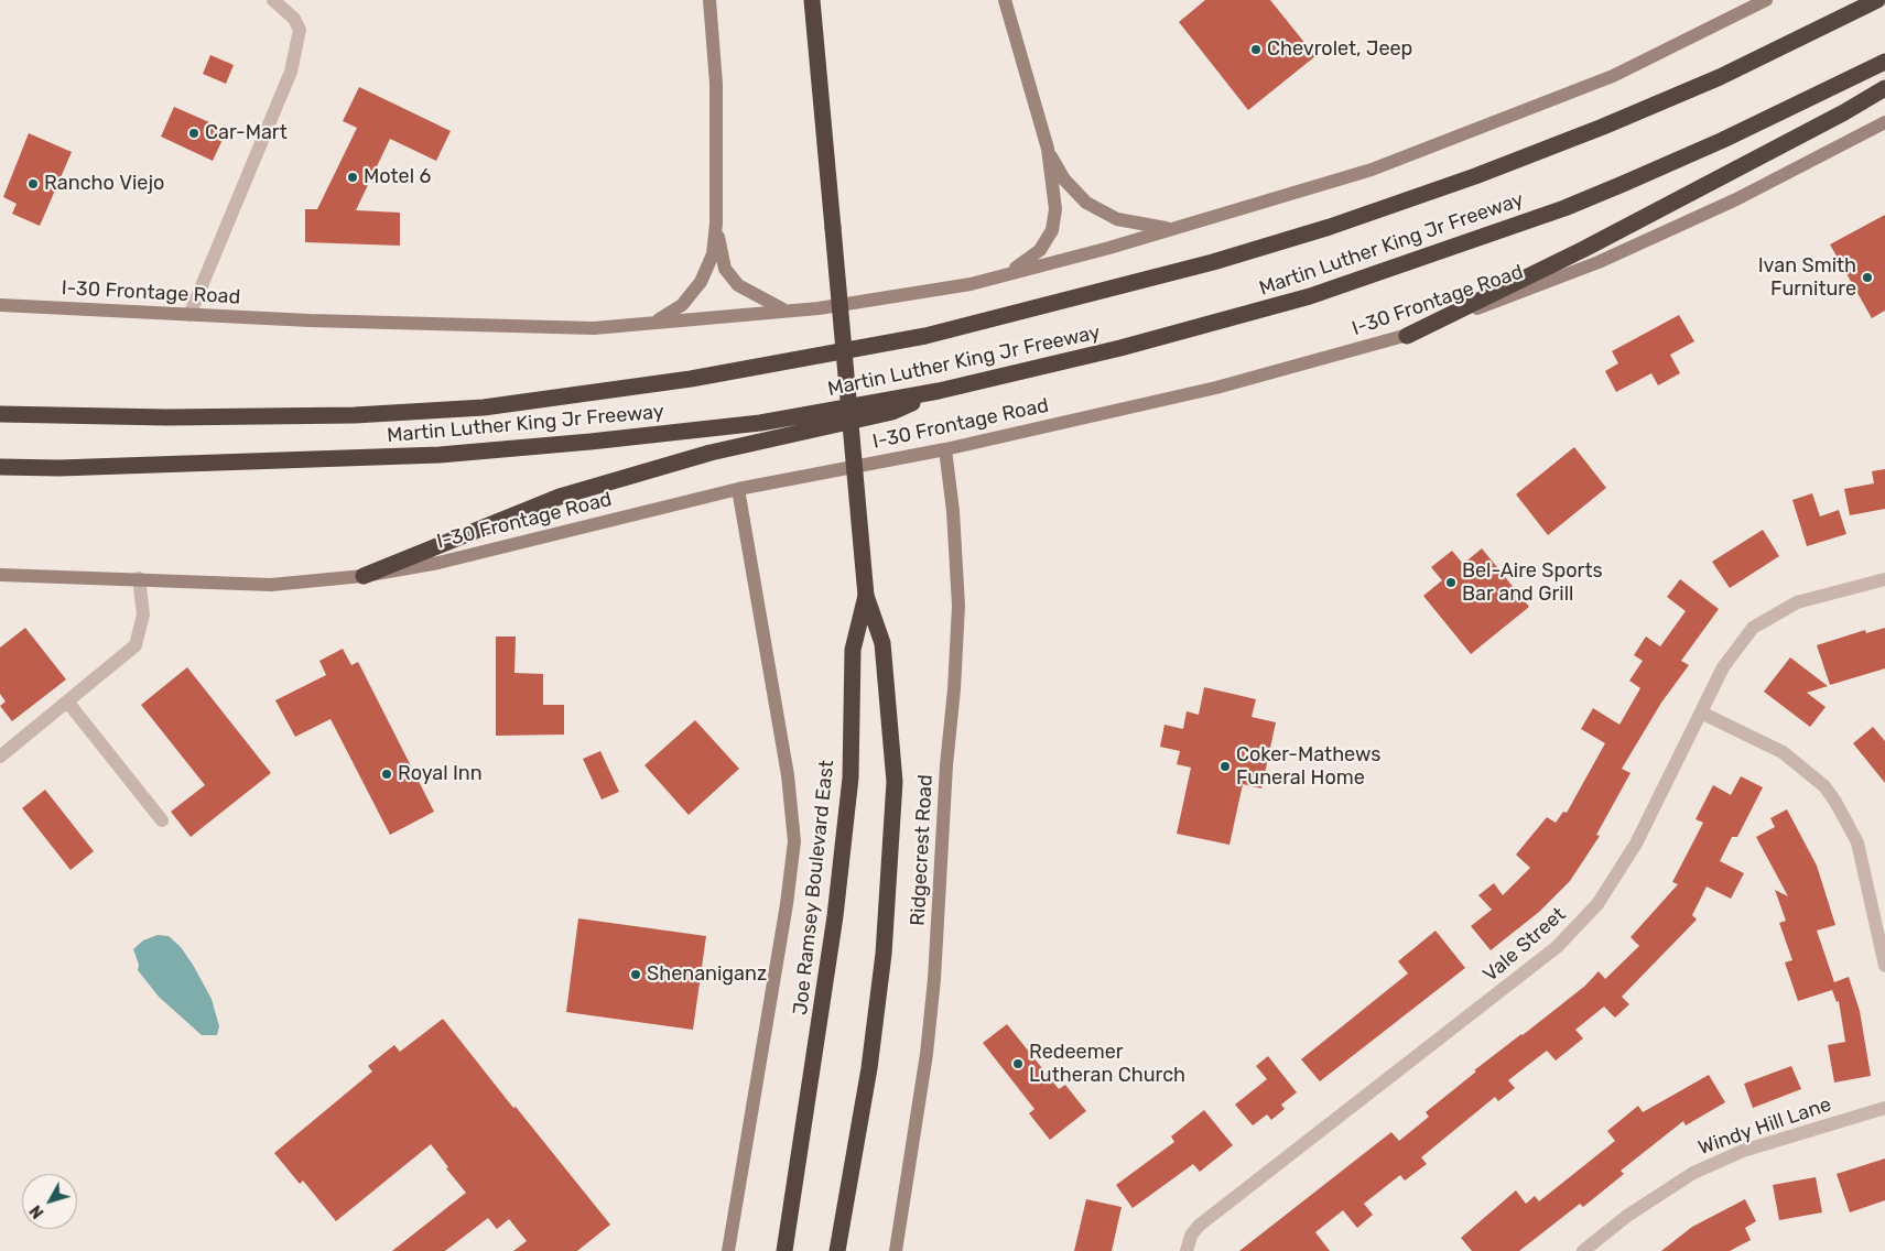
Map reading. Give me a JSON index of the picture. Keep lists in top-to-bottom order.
{
  "streets": {
    "highway": ["Martin Luther King Jr Freeway", "Joe Ramsey Boulevard East"],
    "main road": ["I-30 Frontage Road", "Ridgecrest Road"],
    "street": ["Vale Street", "Windy Hill Lane"]
  },
  "crossings": [
    ["I-30 Frontage Road", "Ridgecrest Road"]
  ],
  "places": [
    "Chevrolet, Jeep",
    "Car-Mart",
    "Motel 6",
    "Rancho Viejo",
    "Ivan Smith Furniture",
    "Bel-Aire Sports Bar and Grill",
    "Coker-Mathews Funeral Home",
    "Royal Inn",
    "Shenaniganz",
    "Redeemer Lutheran Church"
  ],
  "north": "bottom left"
}
